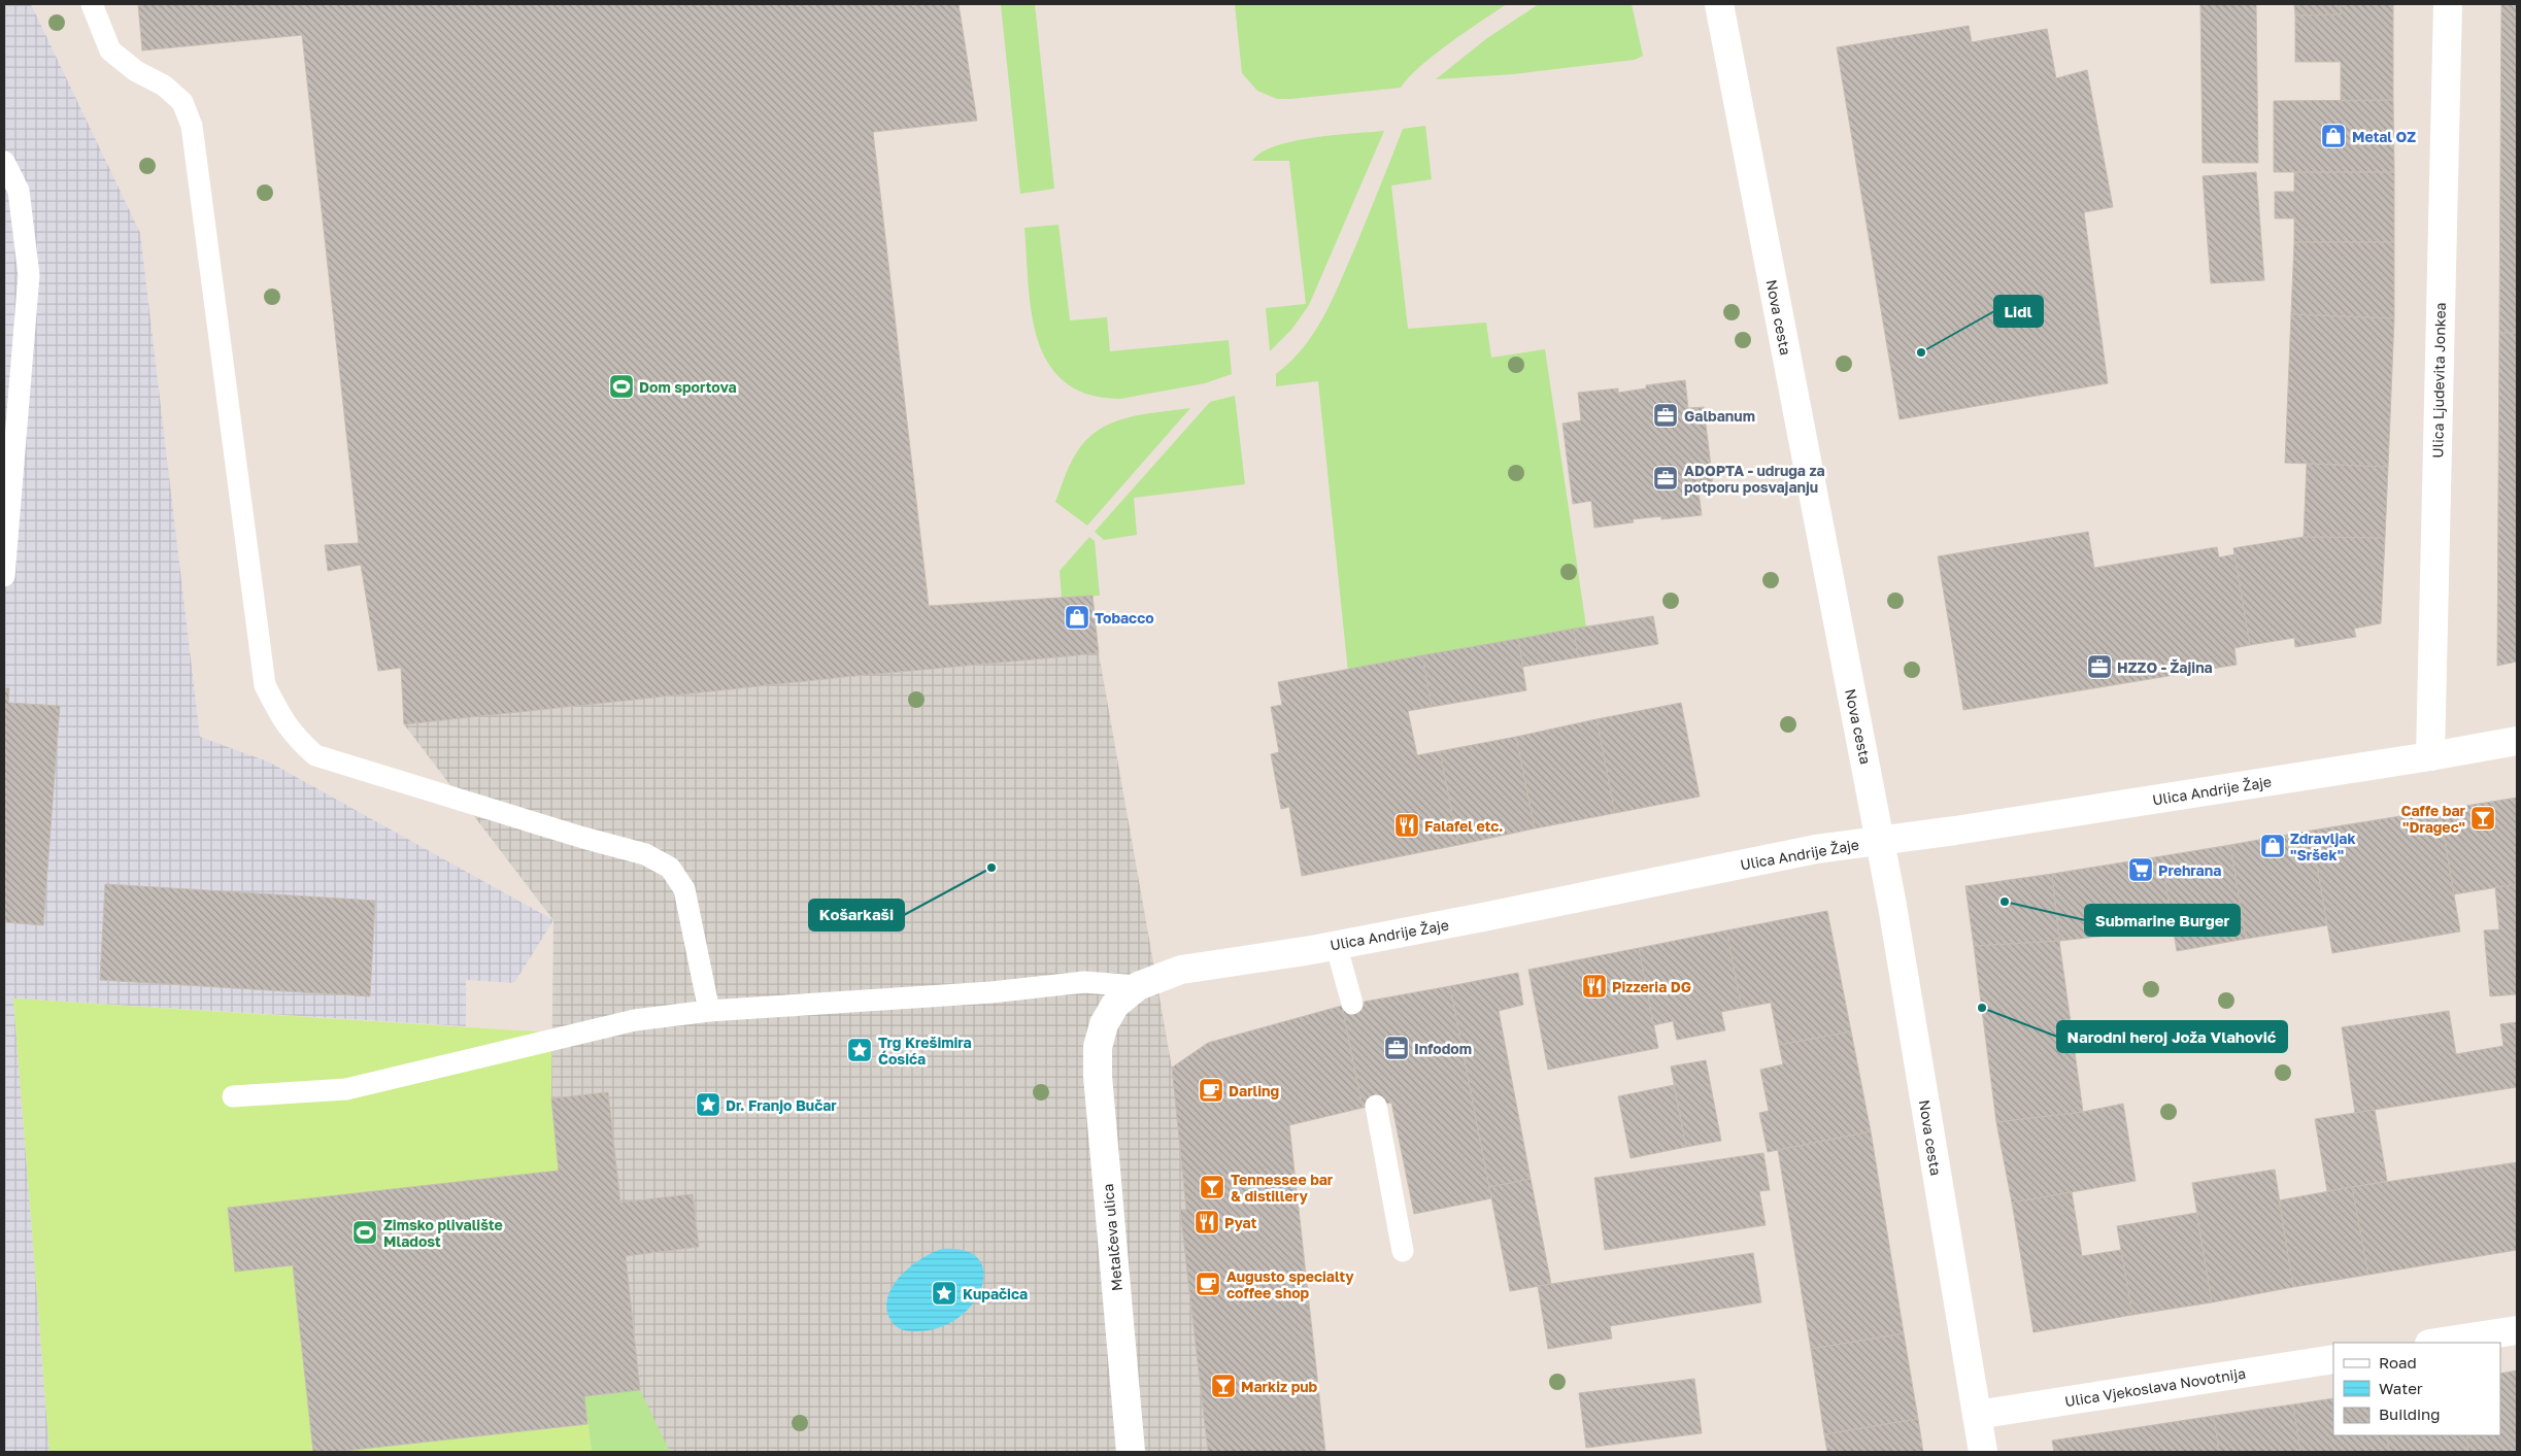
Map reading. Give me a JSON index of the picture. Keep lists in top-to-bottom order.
{
  "streets": {
    "street": [
      "Nova cesta",
      "Ulica Ljudevita Jonkea",
      "Ulica Andrije Žaje",
      "Metalčeva ulica",
      "Ulica Vjekoslava Novotnija"
    ]
  },
  "crossings": [
    ["Nova cesta", "Ulica Andrije Žaje"],
    ["Nova cesta", "Ulica Vjekoslava Novotnija"],
    ["Ulica Ljudevita Jonkea", "Ulica Andrije Žaje"],
    ["Ulica Andrije Žaje", "Metalčeva ulica"]
  ],
  "places": {
    "shop": ["Metal OZ", "Tobacco", "Zdravljak \"Sršek\""],
    "other": [
      "Lidl",
      "Košarkaši",
      "Submarine Burger",
      "Narodni heroj Joža Vlahović"
    ],
    "sports": ["Dom sportova", "Zimsko plivalište Mladost"],
    "office": [
      "Galbanum",
      "ADOPTA - udruga za potporu posvajanju",
      "HZZO - Žajina",
      "Infodom"
    ],
    "bar": ["Caffe bar \"Dragec\"", "Tennessee bar & distillery", "Markiz pub"],
    "restaurant": ["Falafel etc.", "Pizzeria DG", "Pyat"],
    "supermarket": ["Prehrana"],
    "place": ["Trg Krešimira Ćosića", "Dr. Franjo Bučar", "Kupačica"],
    "cafe": ["Darling", "Augusto specialty coffee shop"]
  },
  "legend": ["Road", "Water", "Building"]
}
